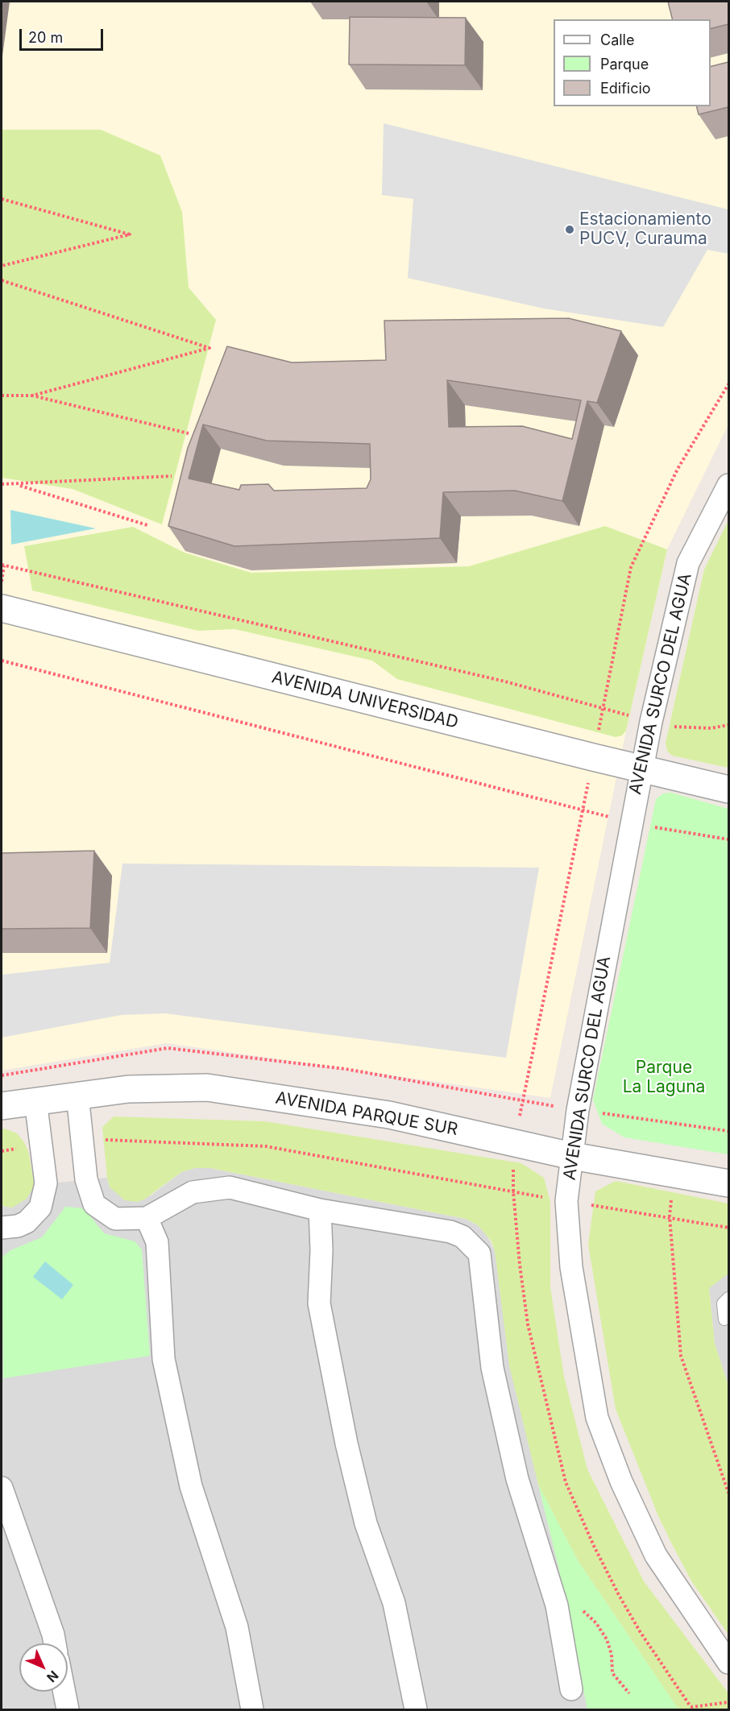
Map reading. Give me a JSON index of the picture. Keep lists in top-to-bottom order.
{
  "streets": {
    "street": ["AVENIDA SURCO DEL AGUA", "AVENIDA UNIVERSIDAD", "AVENIDA PARQUE SUR"]
  },
  "crossings": [
    ["AVENIDA SURCO DEL AGUA", "AVENIDA UNIVERSIDAD"],
    ["AVENIDA SURCO DEL AGUA", "AVENIDA PARQUE SUR"]
  ],
  "parks": ["Parque La Laguna"],
  "places": ["Estacionamiento PUCV, Curauma"],
  "legend": ["Calle", "Parque", "Edificio"],
  "scale_bar": "20 m",
  "north": "bottom right"
}
